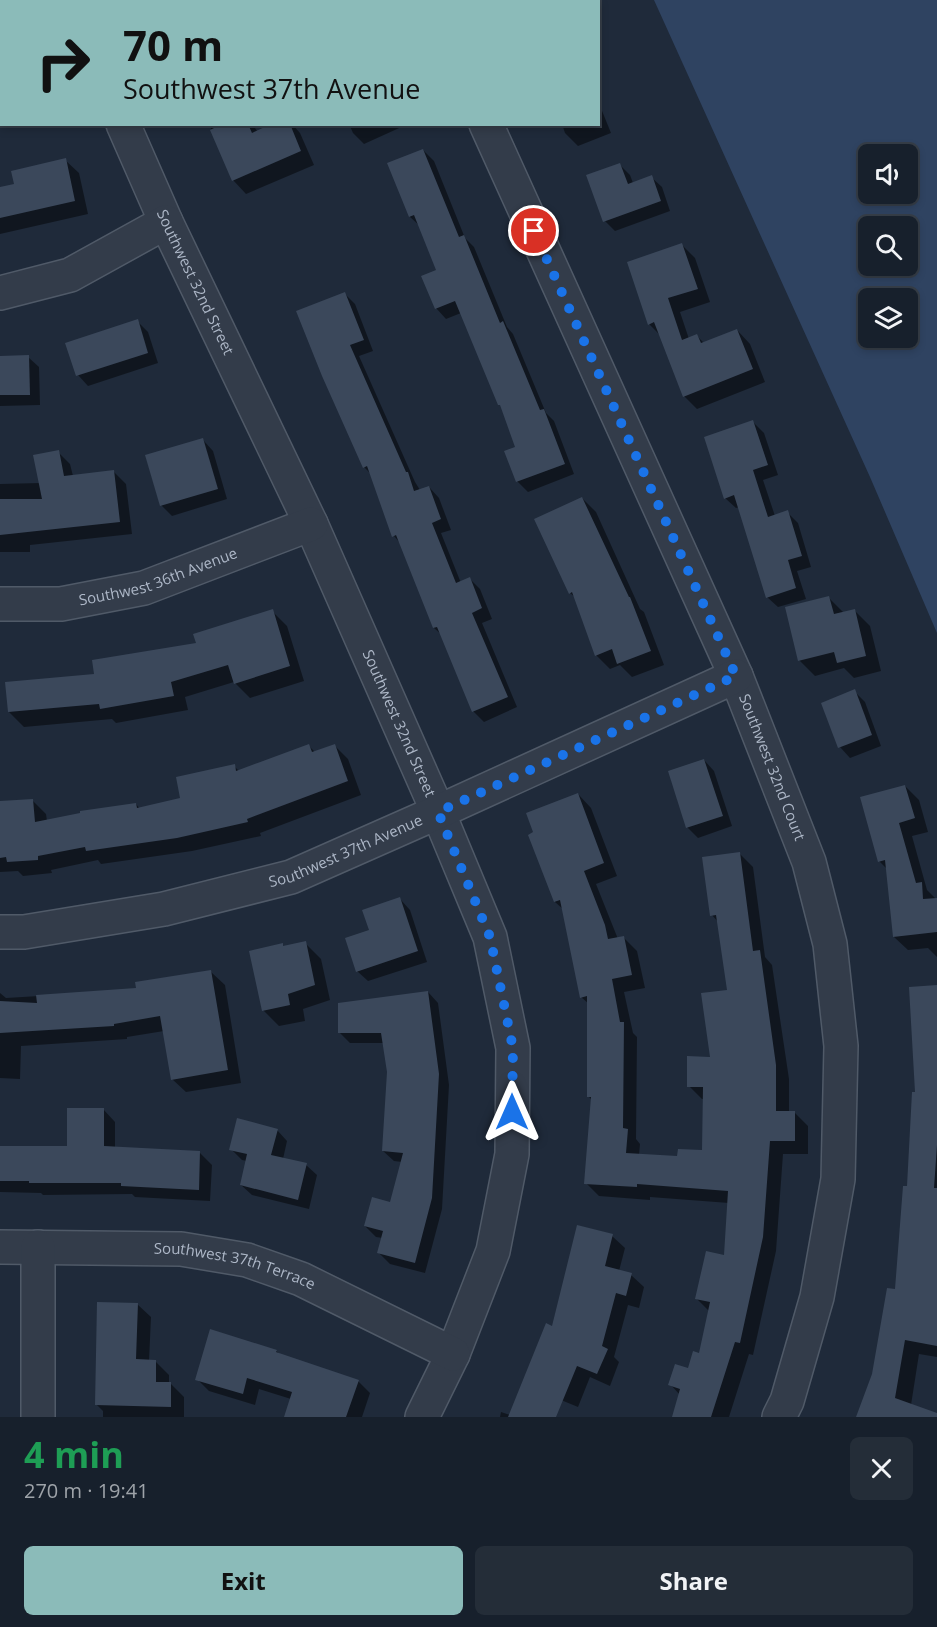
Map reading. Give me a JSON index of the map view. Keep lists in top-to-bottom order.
{
  "streets": {
    "street": [
      "Southwest 32nd Street",
      "Southwest 36th Avenue",
      "Southwest 32nd Court",
      "Southwest 37th Avenue",
      "Southwest 37th Terrace"
    ]
  },
  "crossings": [
    ["Southwest 32nd Street", "Southwest 36th Avenue"],
    ["Southwest 32nd Street", "Southwest 37th Avenue"],
    ["Southwest 32nd Street", "Southwest 37th Terrace"],
    ["Southwest 32nd Court", "Southwest 37th Avenue"]
  ],
  "page": {
    "turn": ["70 m", "Southwest 37th Avenue"],
    "heading": ["4 min", "270 m · 19:41"],
    "buttons": ["Exit", "Share"]
  }
}
